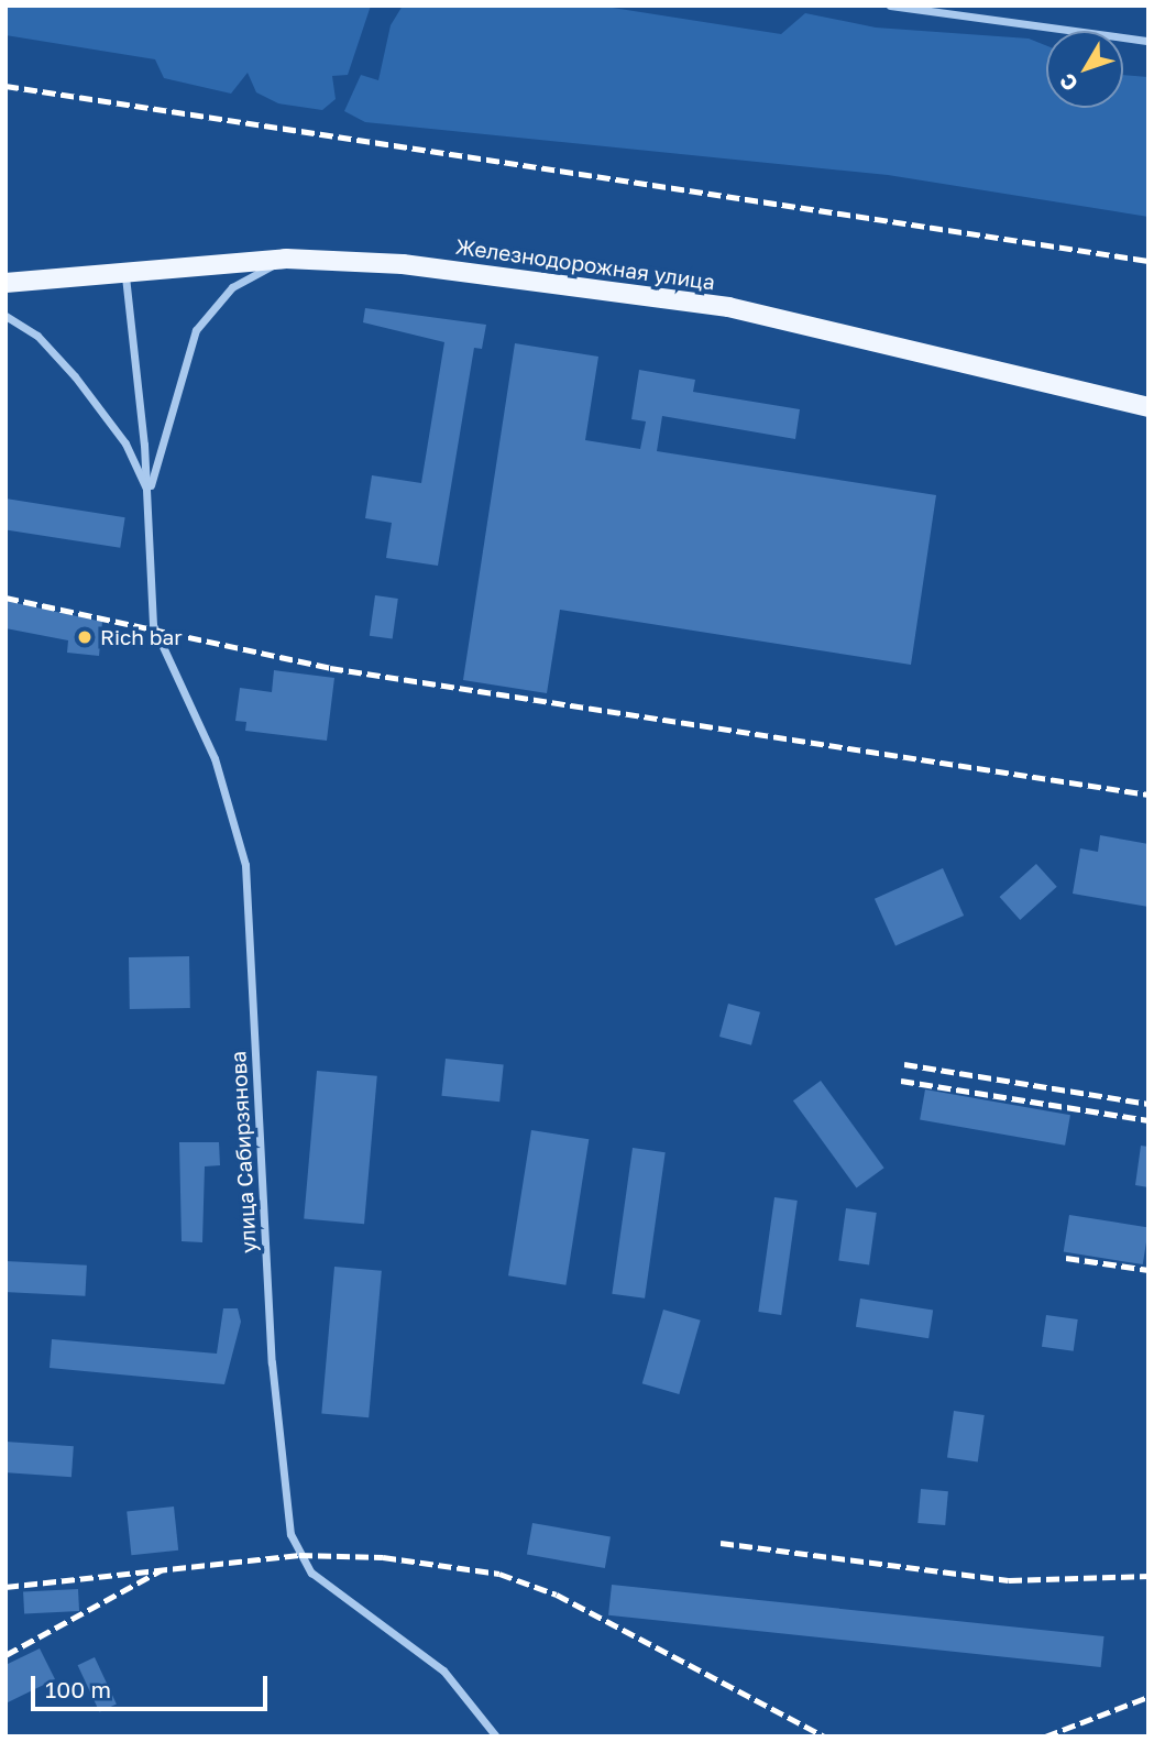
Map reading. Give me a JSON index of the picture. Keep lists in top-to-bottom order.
{
  "streets": {
    "main road": ["Железнодорожная улица"],
    "street": ["улица Сабирзянова"]
  },
  "places": ["Rich bar"],
  "scale_bar": "100 m",
  "north": "bottom left"
}
